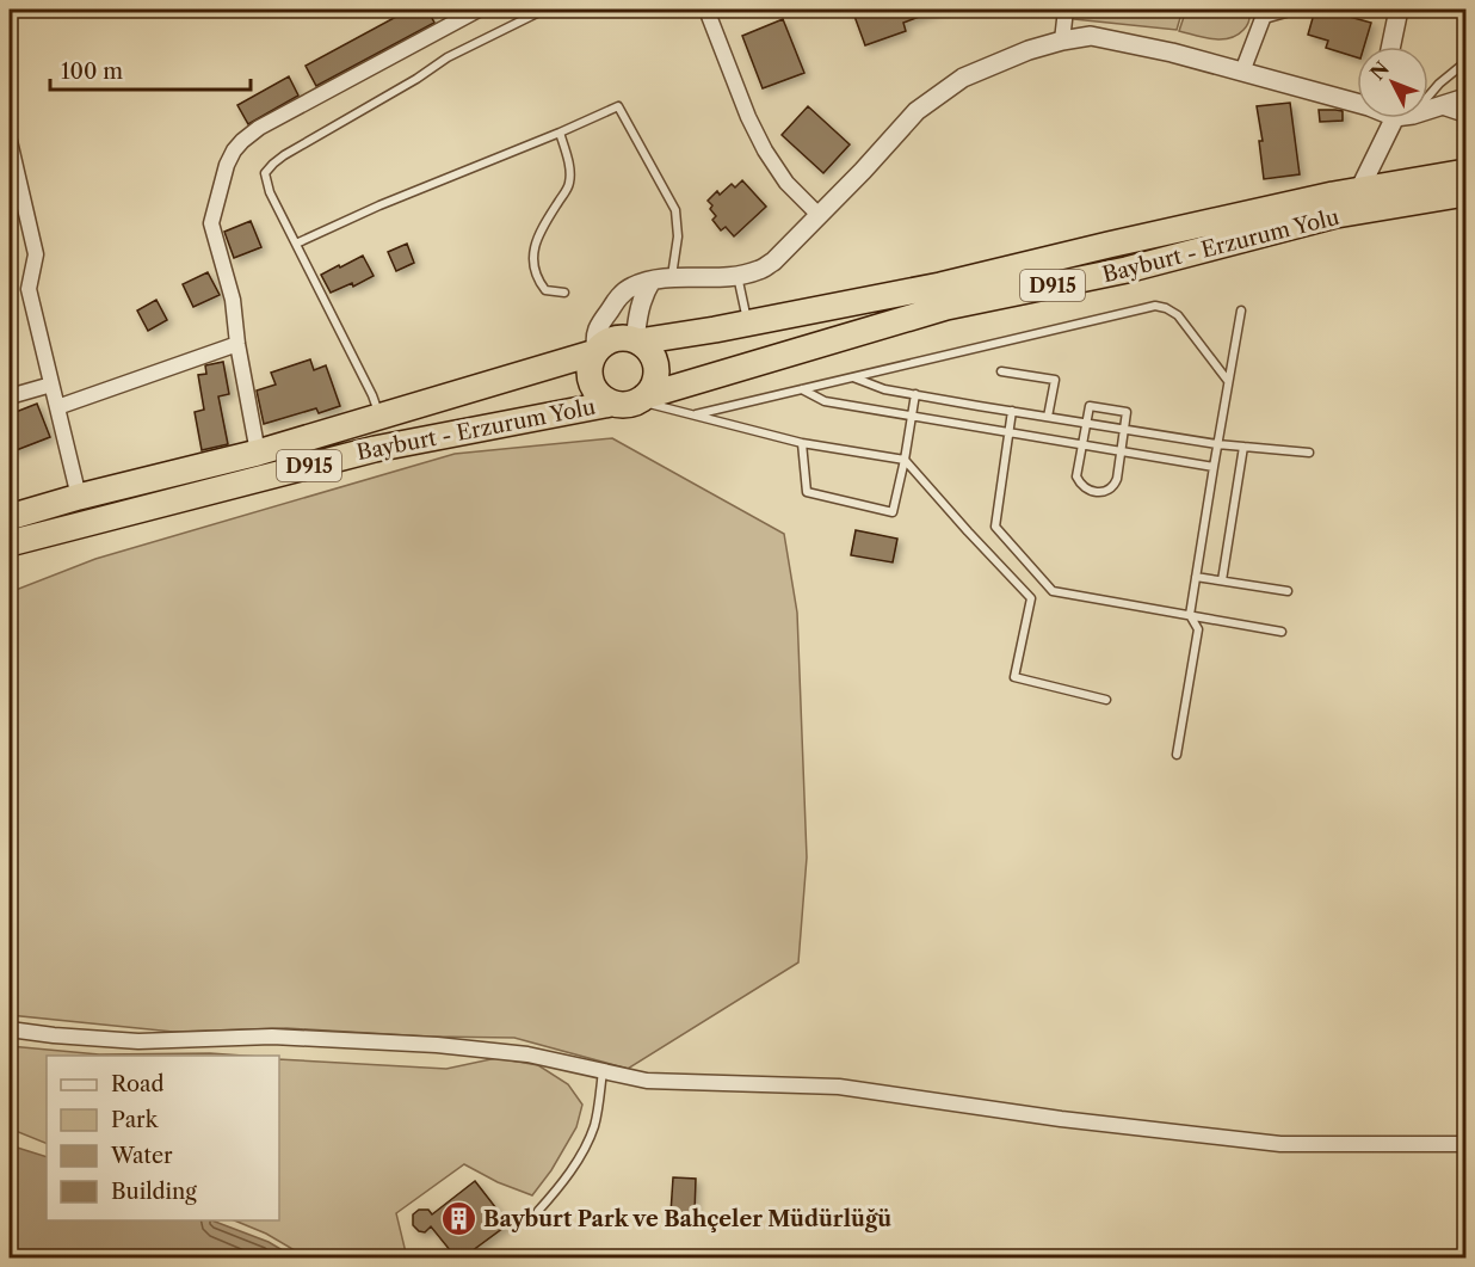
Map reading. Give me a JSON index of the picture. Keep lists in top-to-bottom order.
{
  "streets": {
    "highway": ["Bayburt - Erzurum Yolu", "D915"]
  },
  "places": {
    "building": ["Bayburt Park ve Bahçeler Müdürlüğü"]
  },
  "legend": [
    "Road",
    "Park",
    "Water",
    "Building"
  ],
  "scale_bar": "100 m",
  "north": "top left"
}
